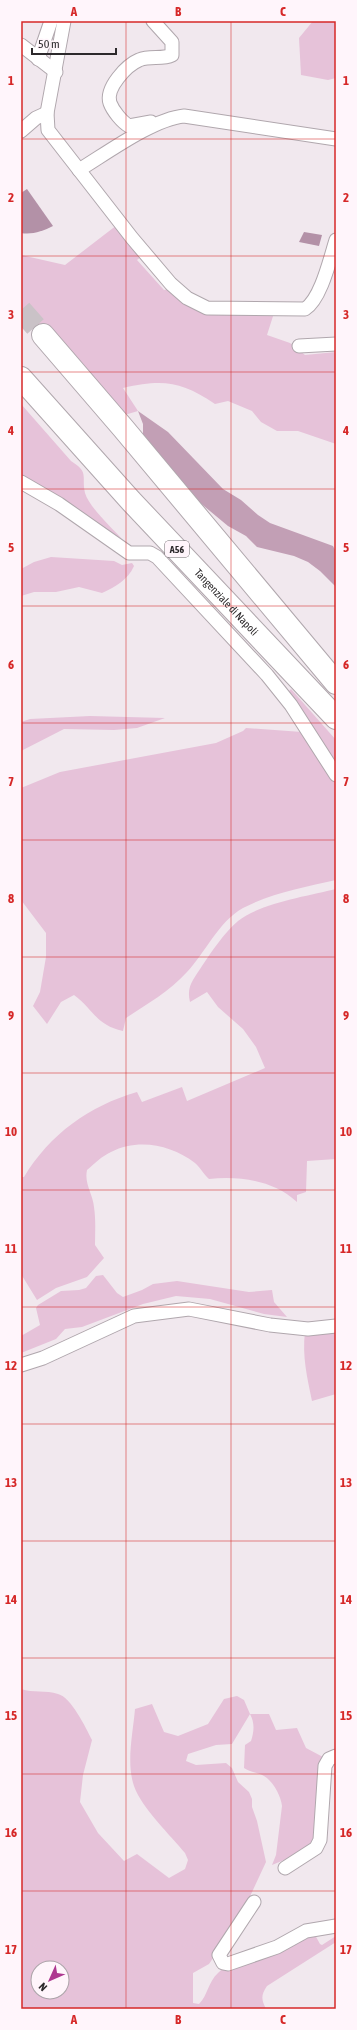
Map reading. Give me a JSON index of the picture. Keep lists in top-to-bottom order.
{
  "streets": {
    "highway": ["A56", "Tangenziale di Napoli"]
  },
  "scale_bar": "50 m",
  "north": "bottom left",
  "grid": {
    "columns": ["A", "B", "C"],
    "rows": [
      "1",
      "2",
      "3",
      "4",
      "5",
      "6",
      "7",
      "8",
      "9",
      "10",
      "11",
      "12",
      "13",
      "14",
      "15",
      "16",
      "17"
    ]
  }
}
